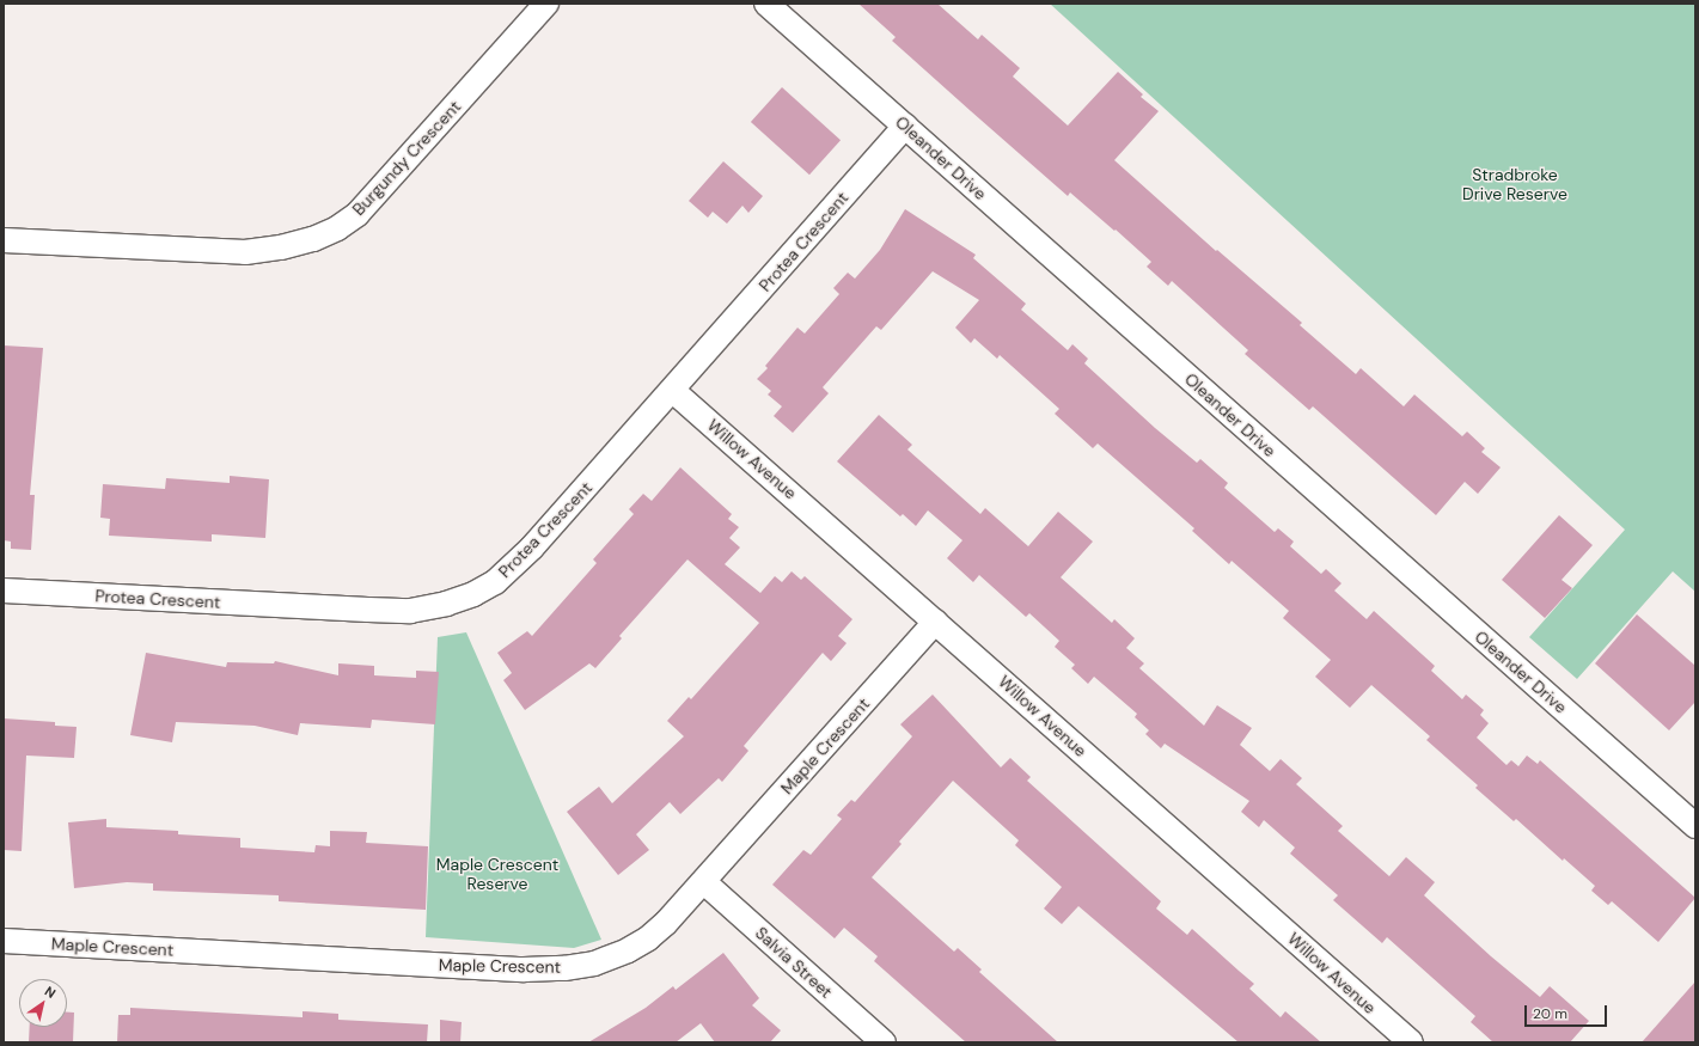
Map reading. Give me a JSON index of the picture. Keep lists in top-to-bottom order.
{
  "streets": {
    "street": [
      "Burgundy Crescent",
      "Oleander Drive",
      "Protea Crescent",
      "Willow Avenue",
      "Maple Crescent",
      "Salvia Street"
    ]
  },
  "crossings": [
    ["Oleander Drive", "Protea Crescent"],
    ["Protea Crescent", "Willow Avenue"],
    ["Willow Avenue", "Maple Crescent"],
    ["Maple Crescent", "Salvia Street"]
  ],
  "parks": ["Stradbroke Drive Reserve", "Maple Crescent Reserve"],
  "scale_bar": "20 m",
  "north": "top right"
}
